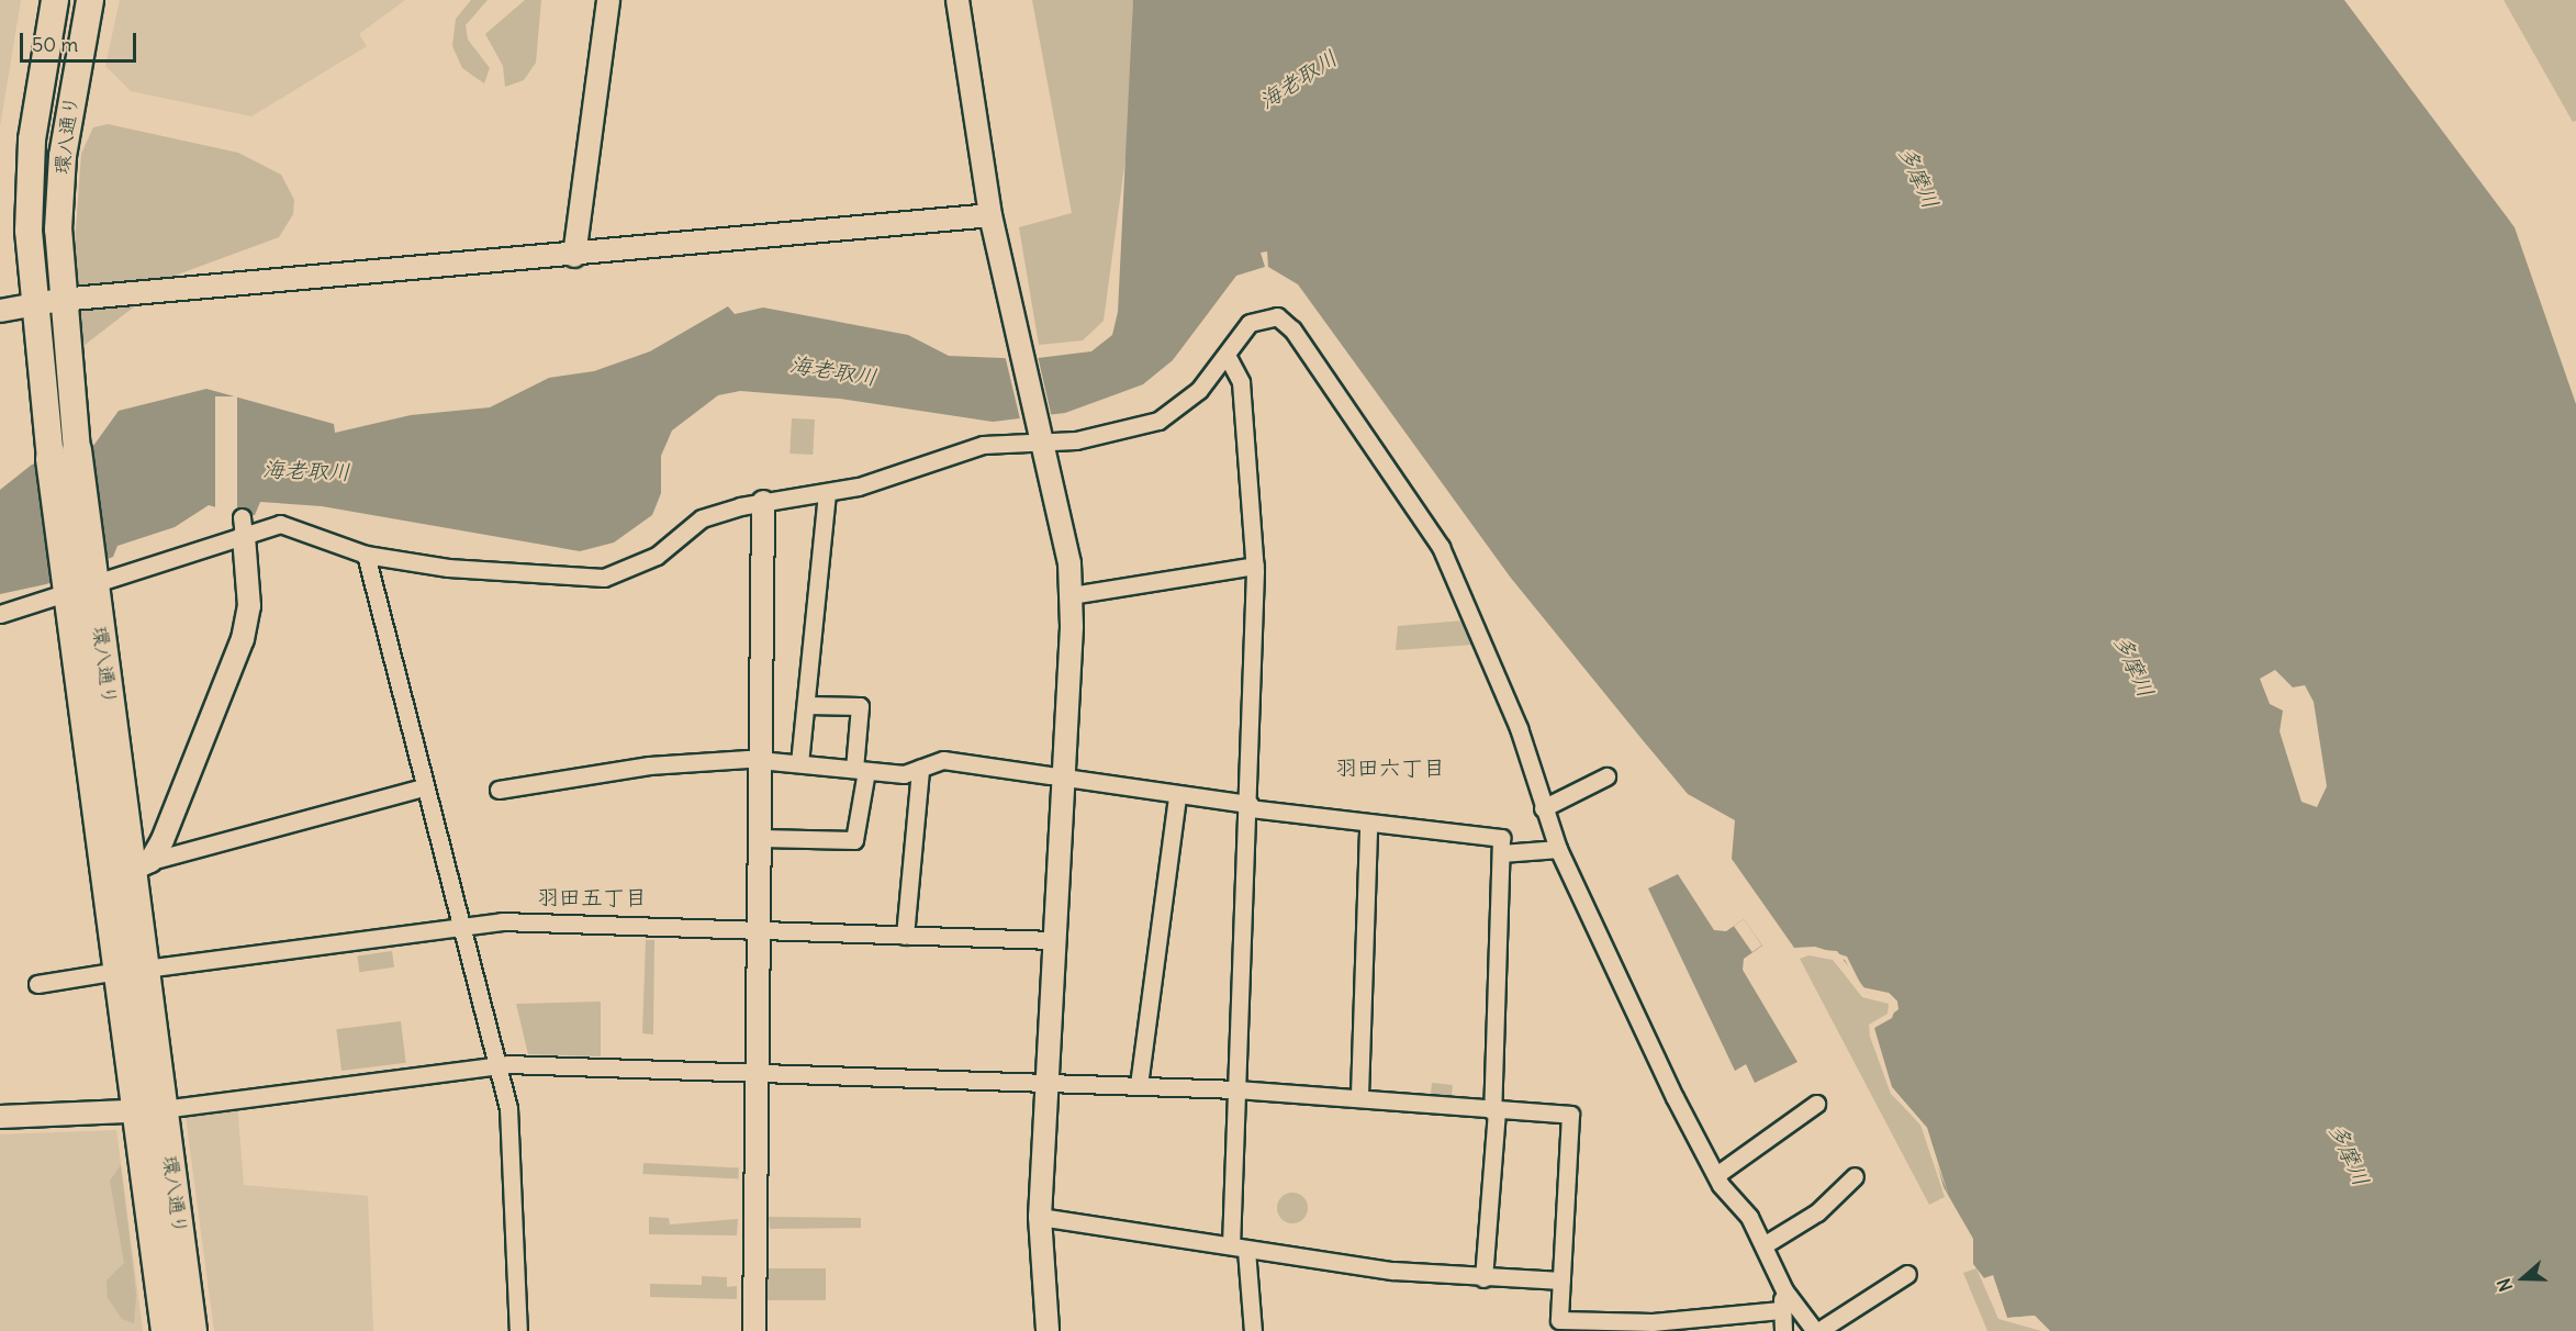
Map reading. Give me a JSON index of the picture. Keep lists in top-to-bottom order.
{
  "streets": {
    "highway": ["環八通り"]
  },
  "districts": ["羽田六丁目", "羽田五丁目"],
  "water": ["海老取川", "多摩川"],
  "scale_bar": "50 m",
  "north": "left"
}
